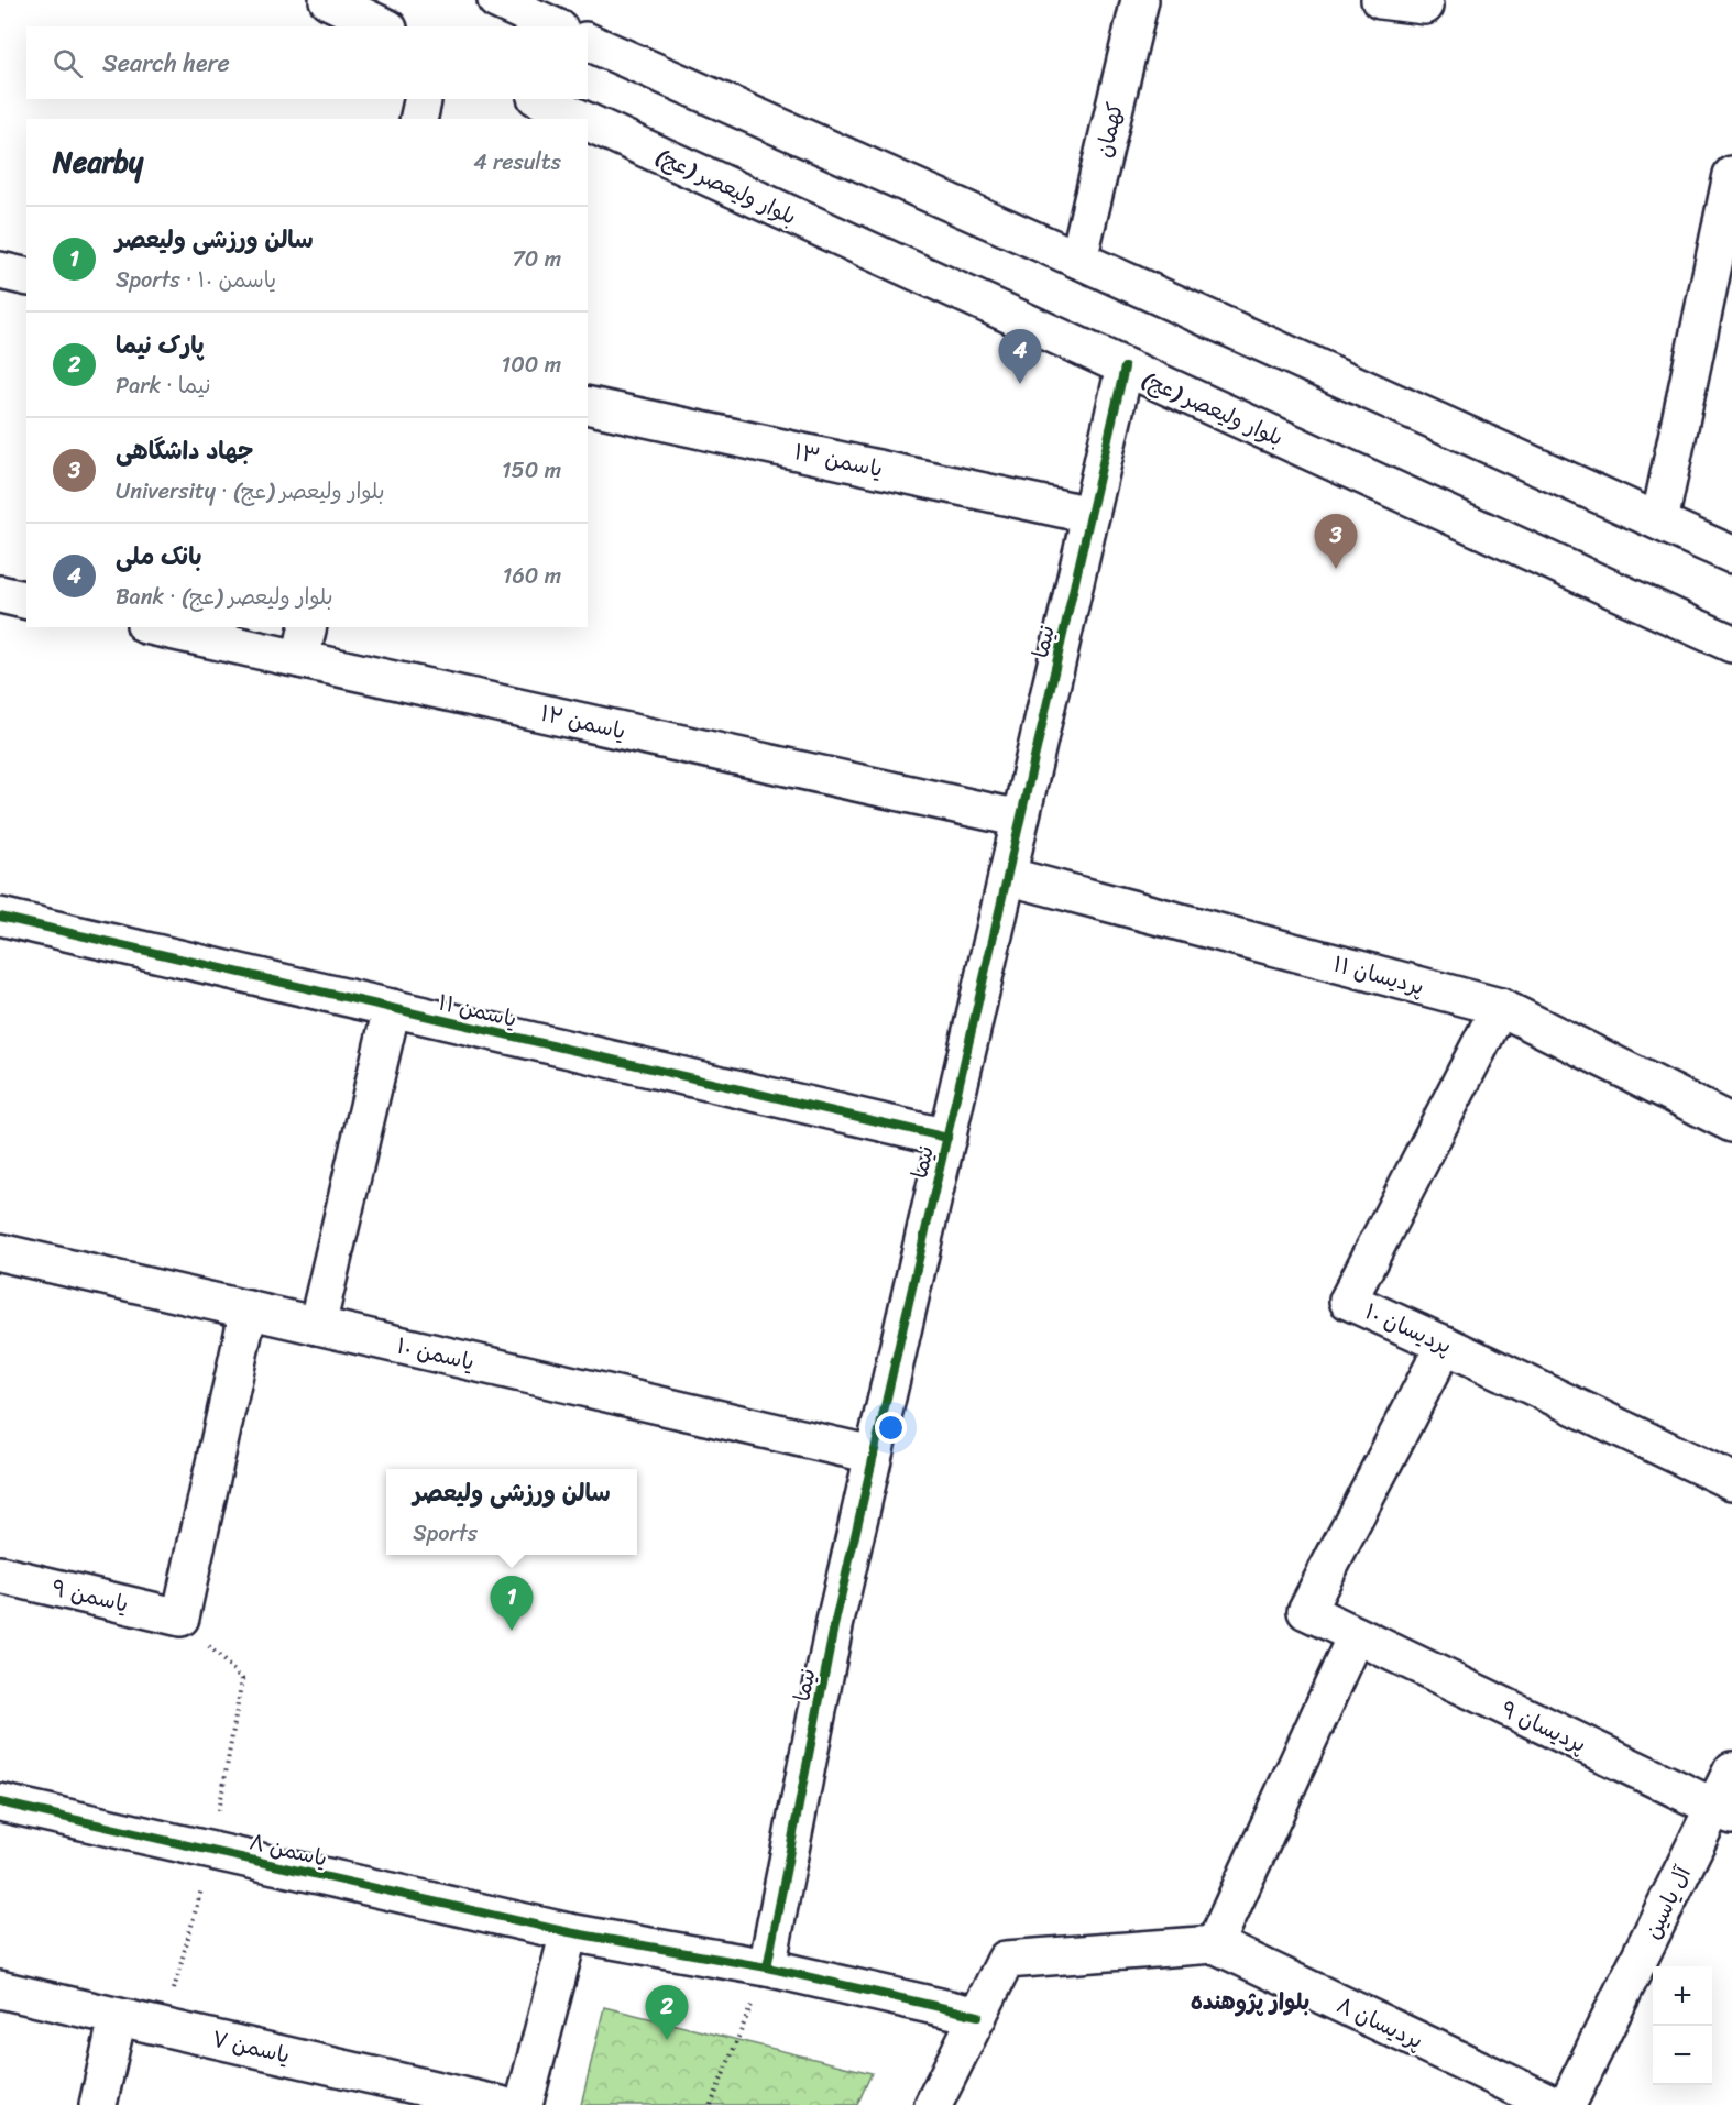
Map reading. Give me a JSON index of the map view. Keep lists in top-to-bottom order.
{
  "streets": {
    "street": [
      "کهمان",
      "بلوار ولیعصر (عج)",
      "یاسمن ۱۳",
      "نیما",
      "یاسمن ۱۲",
      "پردیسان ۱۱",
      "یاسمن ۱۱",
      "پردیسان ۱۰",
      "یاسمن ۱۰",
      "یاسمن ۹",
      "پردیسان ۹",
      "یاسمن ۸",
      "آل یاسین",
      "پردیسان ۸",
      "یاسمن ۷"
    ]
  },
  "crossings": [
    ["بلوار ولیعصر (عج)", "نیما"],
    ["یاسمن ۱۳", "نیما"],
    ["نیما", "یاسمن ۱۲"],
    ["نیما", "پردیسان ۱۱"],
    ["نیما", "یاسمن ۱۱"],
    ["نیما", "یاسمن ۱۰"],
    ["پردیسان ۱۱", "پردیسان ۱۰"],
    ["پردیسان ۱۰", "پردیسان ۹"],
    ["یاسمن ۱۰", "یاسمن ۹"],
    ["پردیسان ۹", "آل یاسین"]
  ],
  "districts": ["بلوار پژوهنده"],
  "page": {
    "search": "Search here",
    "heading": ["Nearby", "4 results"],
    "list": [
      {
        "mark": "1",
        "name": "سالن ورزشی ولیعصر",
        "note": "Sports · یاسمن ۱۰",
        "value": "70 m"
      },
      {
        "mark": "2",
        "name": "پارک نیما",
        "note": "Park · نیما",
        "value": "100 m"
      },
      {
        "mark": "3",
        "name": "جهاد داشگاهی",
        "note": "University · بلوار ولیعصر (عج)",
        "value": "150 m"
      },
      {
        "mark": "4",
        "name": "بانک ملی",
        "note": "Bank · بلوار ولیعصر (عج)",
        "value": "160 m"
      }
    ],
    "pins": [
      "4",
      "3",
      "1",
      "2"
    ],
    "popup": ["سالن ورزشی ولیعصر", "Sports"],
    "map_buttons": ["+", "−"]
  }
}
